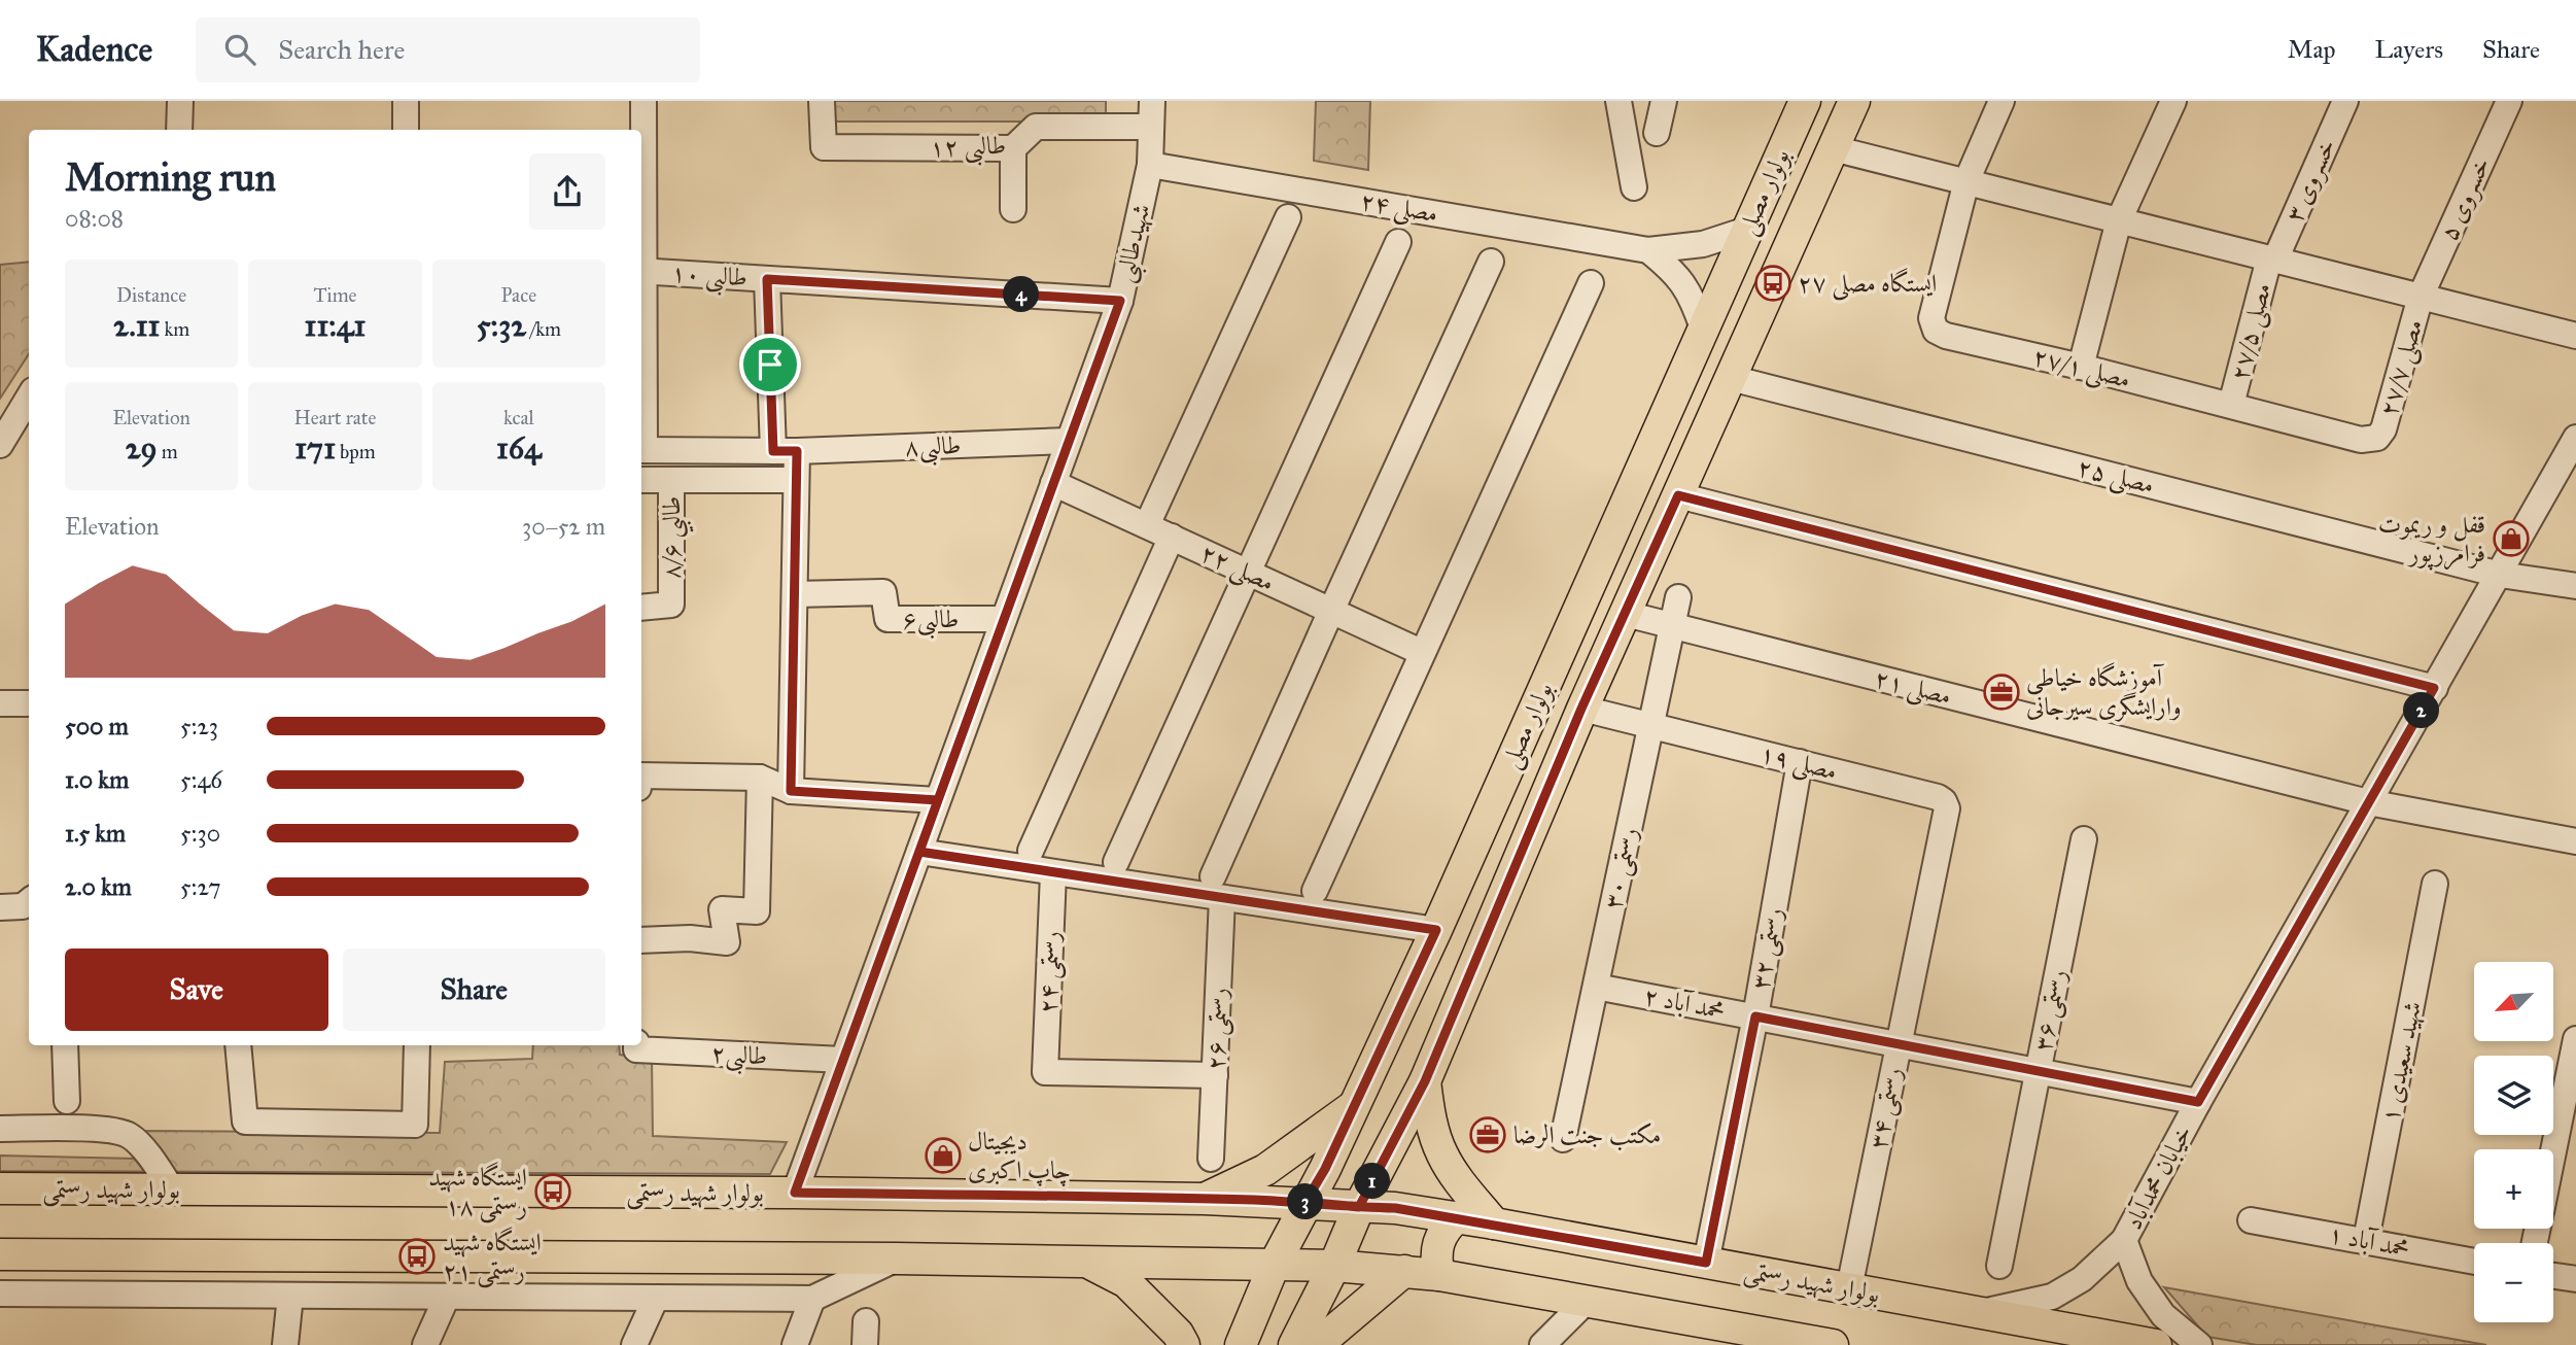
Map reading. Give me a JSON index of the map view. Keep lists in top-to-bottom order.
{
  "streets": {
    "main road": ["بولوار مصلی", "بولوار شهید رستمی"],
    "street": [
      "طالبی ۱۲",
      "خسروی ۳",
      "خسروی ۵",
      "مصلی ۲۴",
      "شهیدطالبی",
      "طالبی ۱۰",
      "مصلی ۲۷/۵",
      "مصلی ۲۷/۱",
      "مصلی ۲۷/۷",
      "طالبی۸",
      "مصلی ۲۵",
      "طالبي ۸/۶",
      "مصلی ۲۲",
      "طالبی۶",
      "مصلی ۲۱",
      "مصلی ۱۹",
      "رستمی ۳۰",
      "رستمی ۳۲",
      "رستمی ۲۴",
      "محمد آباد ۲",
      "رستمی ۳۶",
      "رستمی ۲۶",
      "طالبی۲",
      "شهید سعیدی ۱",
      "رستمی ۳۴",
      "خیابان محمدآباد",
      "محمد آباد ۱"
    ]
  },
  "crossings": [
    ["طالبی ۱۲", "شهیدطالبی"],
    ["خسروی ۳", "مصلی ۲۷/۵"],
    ["بولوار مصلی", "مصلی ۲۵"],
    ["بولوار مصلی", "مصلی ۲۱"],
    ["بولوار مصلی", "مصلی ۱۹"],
    ["بولوار مصلی", "بولوار شهید رستمی"],
    ["خسروی ۵", "مصلی ۲۷/۷"],
    ["مصلی ۲۴", "شهیدطالبی"],
    ["شهیدطالبی", "طالبی ۱۰"],
    ["شهیدطالبی", "طالبی۸"],
    ["شهیدطالبی", "مصلی ۲۲"],
    ["شهیدطالبی", "طالبی۶"],
    ["شهیدطالبی", "طالبی۲"],
    ["شهیدطالبی", "بولوار شهید رستمی"],
    ["مصلی ۲۷/۵", "مصلی ۲۷/۱"],
    ["مصلی ۲۷/۱", "مصلی ۲۷/۷"],
    ["مصلی ۲۵", "خیابان محمدآباد"],
    ["مصلی ۲۱", "رستمی ۳۰"],
    ["مصلی ۲۱", "خیابان محمدآباد"],
    ["مصلی ۱۹", "رستمی ۳۰"],
    ["مصلی ۱۹", "رستمی ۳۲"],
    ["مصلی ۱۹", "رستمی ۳۴"],
    ["رستمی ۳۰", "محمد آباد ۲"],
    ["رستمی ۳۲", "محمد آباد ۲"],
    ["رستمی ۳۲", "بولوار شهید رستمی"],
    ["رستمی ۲۴", "رستمی ۲۶"],
    ["محمد آباد ۲", "رستمی ۳۶"],
    ["محمد آباد ۲", "رستمی ۳۴"],
    ["محمد آباد ۲", "خیابان محمدآباد"],
    ["شهید سعیدی ۱", "محمد آباد ۱"],
    ["رستمی ۳۴", "بولوار شهید رستمی"],
    ["خیابان محمدآباد", "بولوار شهید رستمی"]
  ],
  "places": {
    "bus stop": ["ایستگاه مصلی ۲۷", "ایستگاه شهید رستمی ۱۸", "ایستگاه شهید رستمی ۲۱"],
    "shop": ["قفل و ریموت فرامرزپور", "دیجیتال چاپ اکبری"],
    "office": ["آموزشگاه خیاطی وارایشگری سیرجانی", "مكتب جنت الرضا"]
  },
  "north": "bottom left",
  "page": {
    "header": "Kadence",
    "search": "Search here",
    "nav": ["Map", "Layers", "Share"],
    "heading": ["Morning run", "08:08"],
    "stats": [
      ["Distance", "2.11 km"],
      ["Time", "11:41"],
      ["Pace", "5:32 /km"],
      ["Elevation", "29 m"],
      ["Heart rate", "171 bpm"],
      ["kcal", "164"]
    ],
    "pins": [
      "4",
      "2",
      "1",
      "3"
    ],
    "chart": ["Elevation", "30–52 m"],
    "list": [
      {
        "name": "500 m",
        "note": "5:23"
      },
      {
        "name": "1.0 km",
        "note": "5:46"
      },
      {
        "name": "1.5 km",
        "note": "5:30"
      },
      {
        "name": "2.0 km",
        "note": "5:27"
      }
    ],
    "buttons": ["Save", "Share"],
    "map_buttons": ["+", "−"]
  }
}
